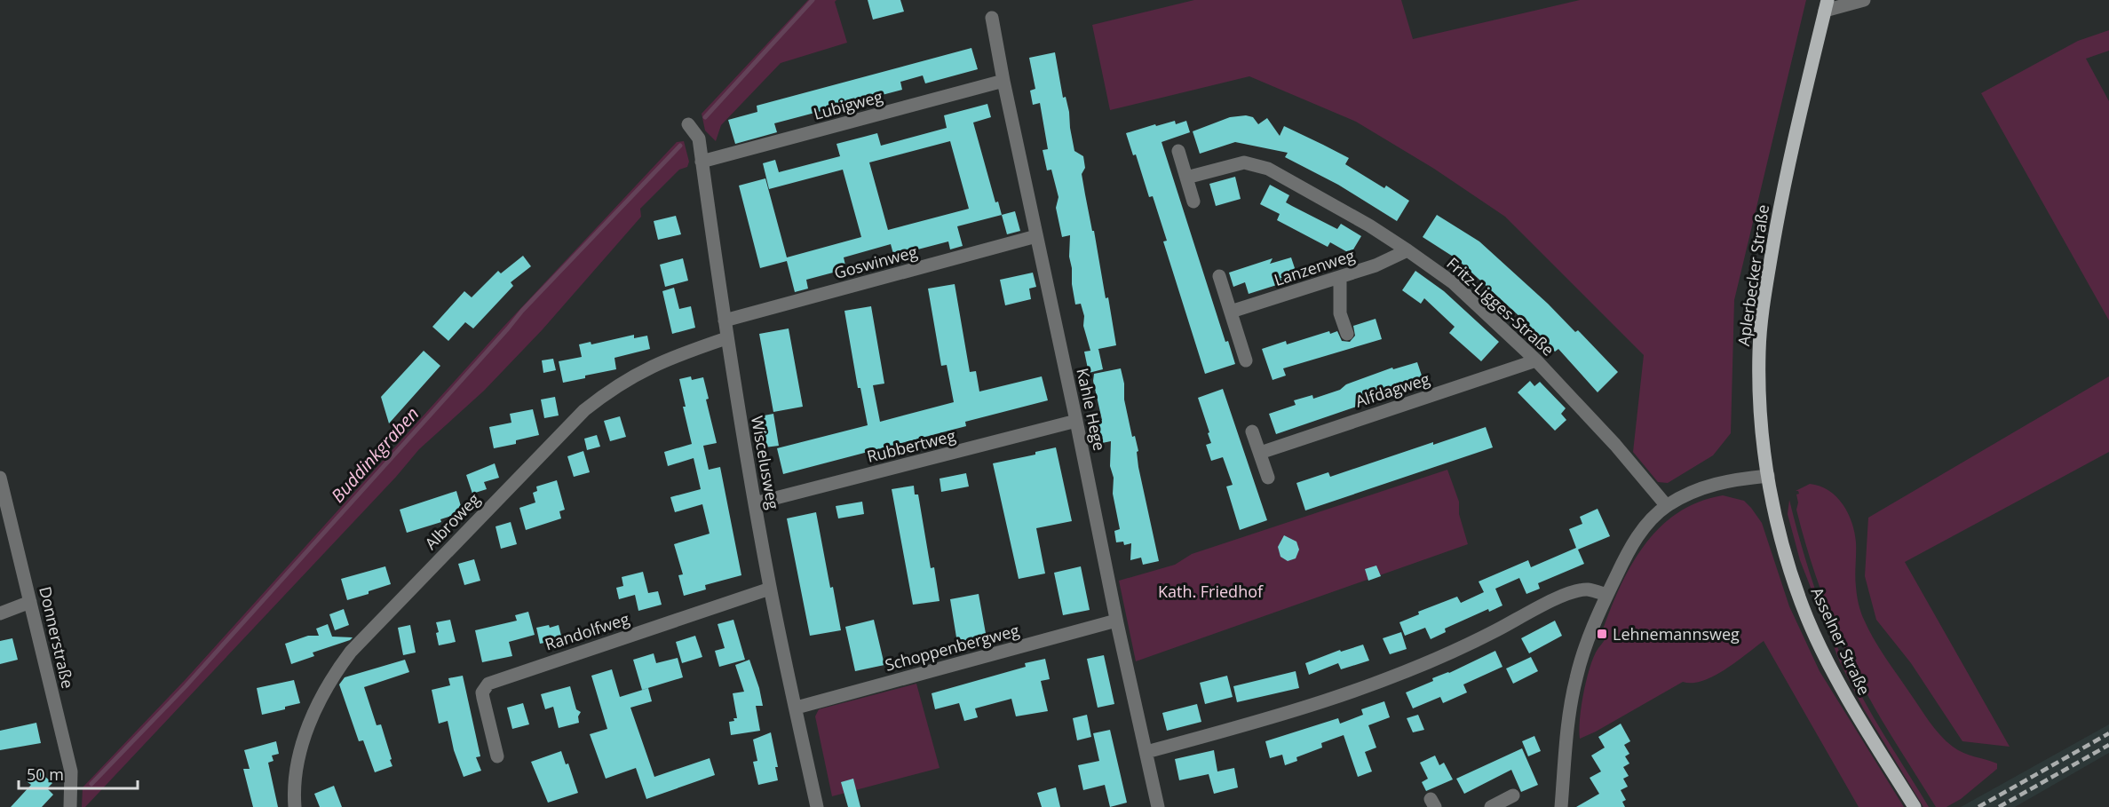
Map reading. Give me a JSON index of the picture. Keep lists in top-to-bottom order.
{
  "streets": {
    "main road": ["Aplerbecker Straße", "Asselner Straße"],
    "street": [
      "Lubigweg",
      "Goswinweg",
      "Lanzenweg",
      "Fritz-Ligges-Straße",
      "Alfdagweg",
      "Kahle Hege",
      "Rubbertweg",
      "Wiscelusweg",
      "Albroweg",
      "Randolfweg",
      "Donnerstraße",
      "Schoppenbergweg"
    ]
  },
  "crossings": [
    ["Lubigweg", "Kahle Hege"],
    ["Lubigweg", "Wiscelusweg"],
    ["Goswinweg", "Kahle Hege"],
    ["Goswinweg", "Wiscelusweg"],
    ["Lanzenweg", "Fritz-Ligges-Straße"],
    ["Aplerbecker Straße", "Asselner Straße"],
    ["Fritz-Ligges-Straße", "Alfdagweg"],
    ["Kahle Hege", "Rubbertweg"],
    ["Kahle Hege", "Schoppenbergweg"],
    ["Rubbertweg", "Wiscelusweg"],
    ["Wiscelusweg", "Albroweg"],
    ["Wiscelusweg", "Randolfweg"],
    ["Wiscelusweg", "Schoppenbergweg"]
  ],
  "water": ["Buddinkgraben"],
  "parks": ["Kath. Friedhof"],
  "places": {
    "transit": ["Lehnemannsweg"]
  },
  "scale_bar": "50 m"
}
